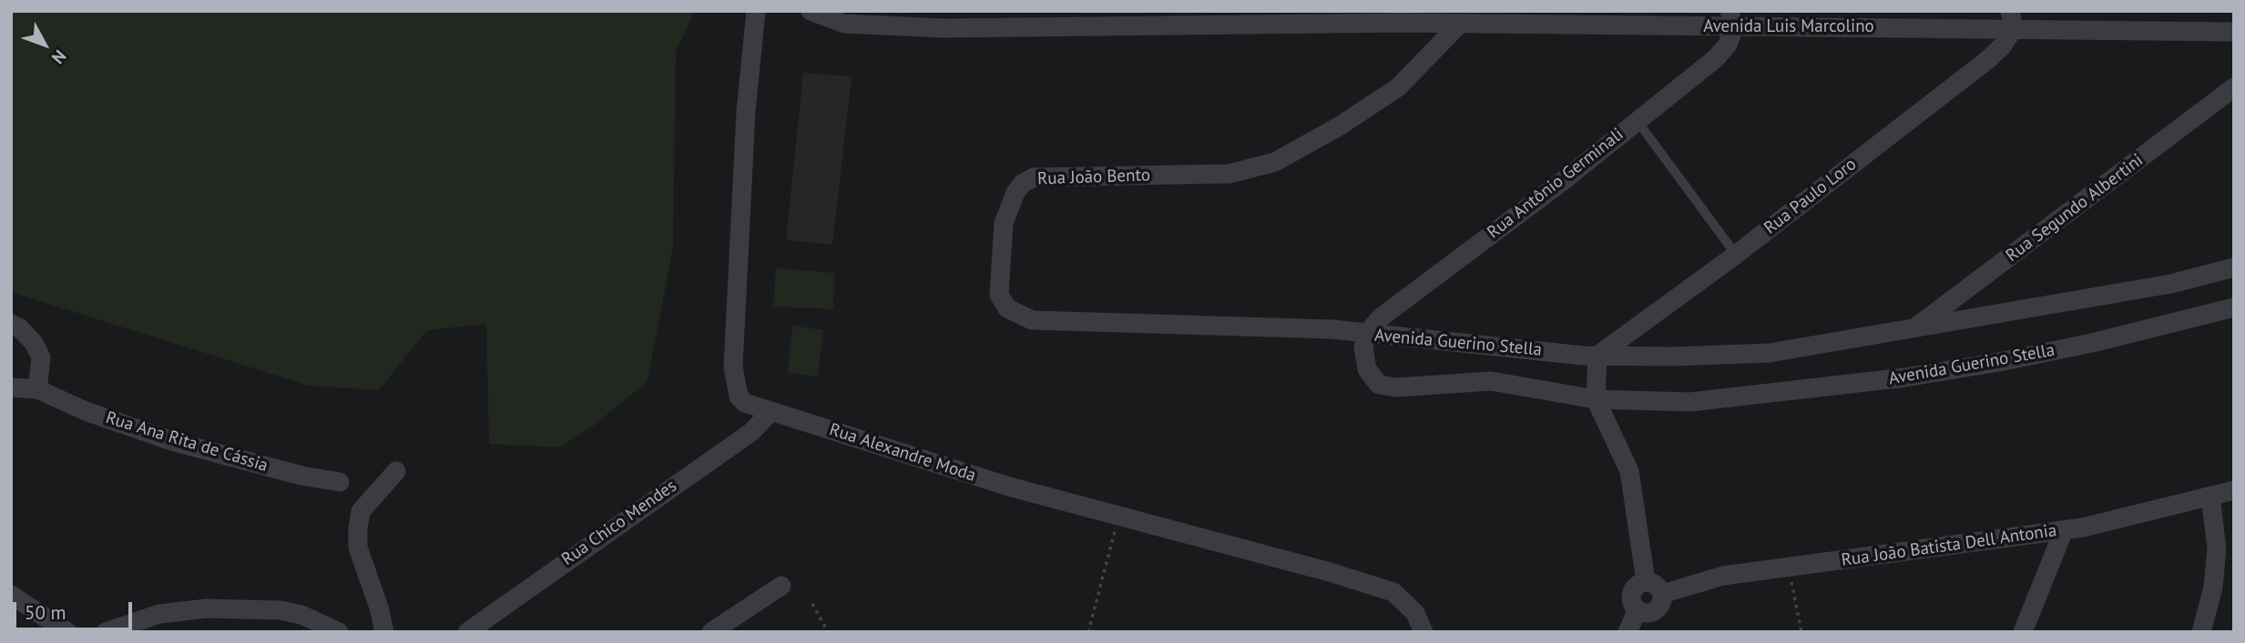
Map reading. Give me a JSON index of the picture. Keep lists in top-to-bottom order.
{
  "streets": {
    "street": [
      "Avenida Luis Marcolino",
      "Rua João Bento",
      "Rua Antônio Germinali",
      "Rua Paulo Loro",
      "Rua Segundo Albertini",
      "Avenida Guerino Stella",
      "Rua Ana Rita de Cássia",
      "Rua Alexandre Moda",
      "Rua Chico Mendes",
      "Rua João Batista Dell Antonia"
    ]
  },
  "crossings": [
    ["Avenida Luis Marcolino", "Rua João Bento"],
    ["Avenida Luis Marcolino", "Rua Antônio Germinali"],
    ["Avenida Luis Marcolino", "Rua Paulo Loro"],
    ["Rua João Bento", "Rua Antônio Germinali"],
    ["Rua João Bento", "Avenida Guerino Stella"],
    ["Rua Antônio Germinali", "Avenida Guerino Stella"],
    ["Rua Paulo Loro", "Avenida Guerino Stella"],
    ["Rua Segundo Albertini", "Avenida Guerino Stella"],
    ["Rua Alexandre Moda", "Rua Chico Mendes"]
  ],
  "scale_bar": "50 m",
  "north": "bottom right"
}
